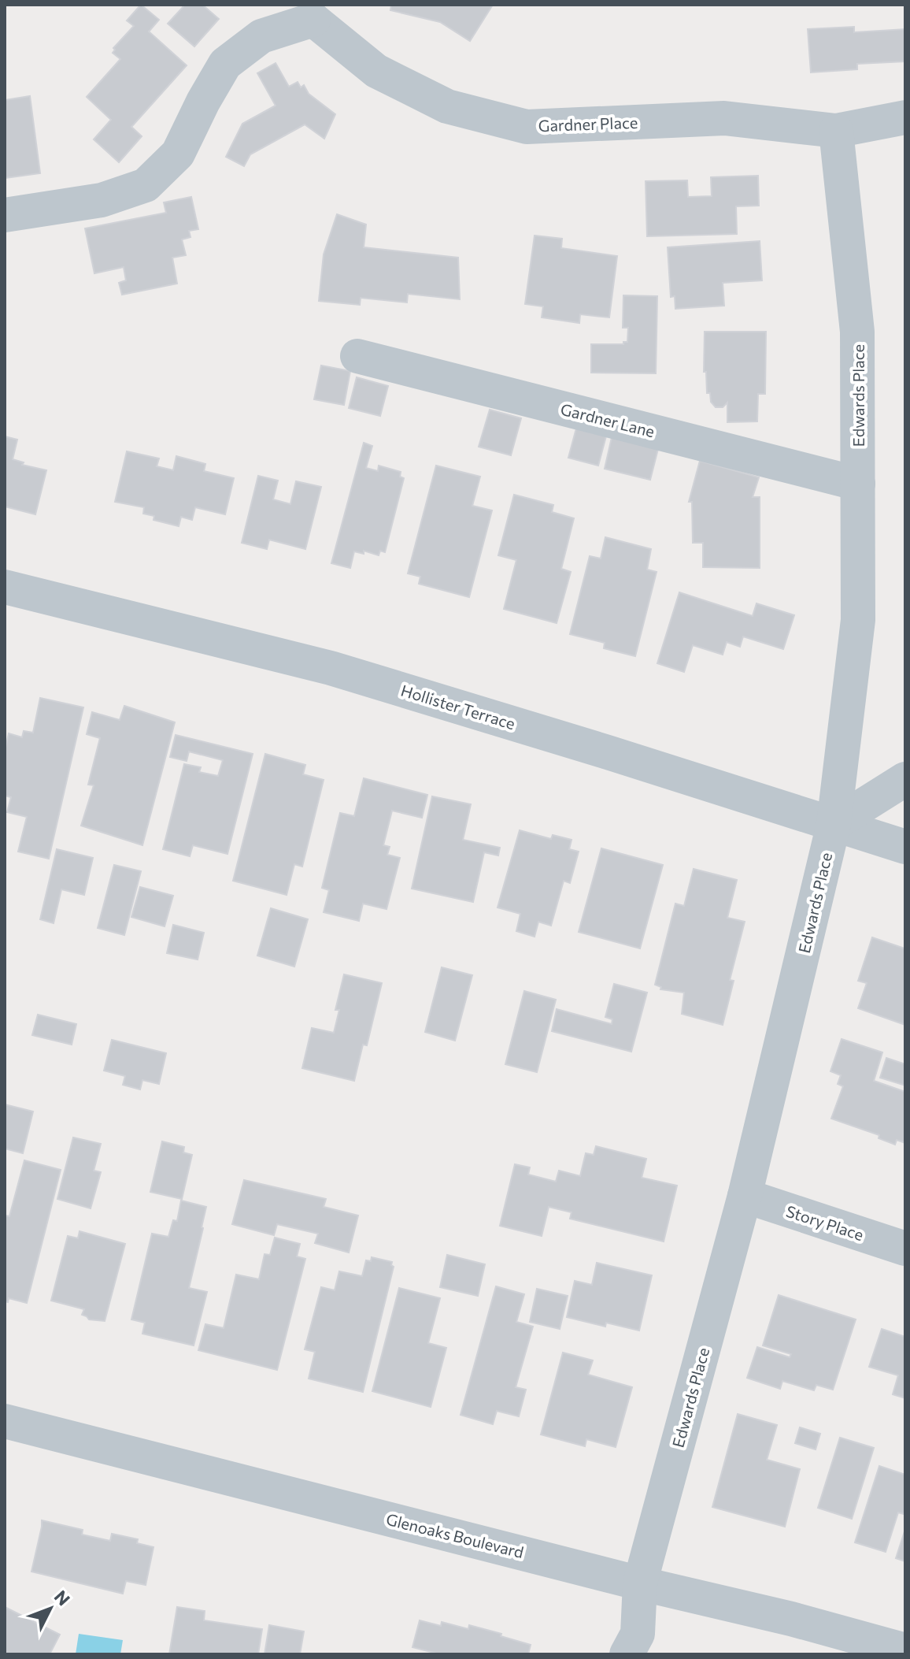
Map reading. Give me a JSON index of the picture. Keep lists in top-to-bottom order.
{
  "streets": {
    "street": [
      "Gardner Place",
      "Edwards Place",
      "Gardner Lane",
      "Hollister Terrace",
      "Story Place",
      "Glenoaks Boulevard"
    ]
  },
  "crossings": [
    ["Gardner Place", "Edwards Place"],
    ["Edwards Place", "Gardner Lane"],
    ["Edwards Place", "Hollister Terrace"],
    ["Edwards Place", "Story Place"],
    ["Edwards Place", "Glenoaks Boulevard"]
  ],
  "north": "top right"
}
